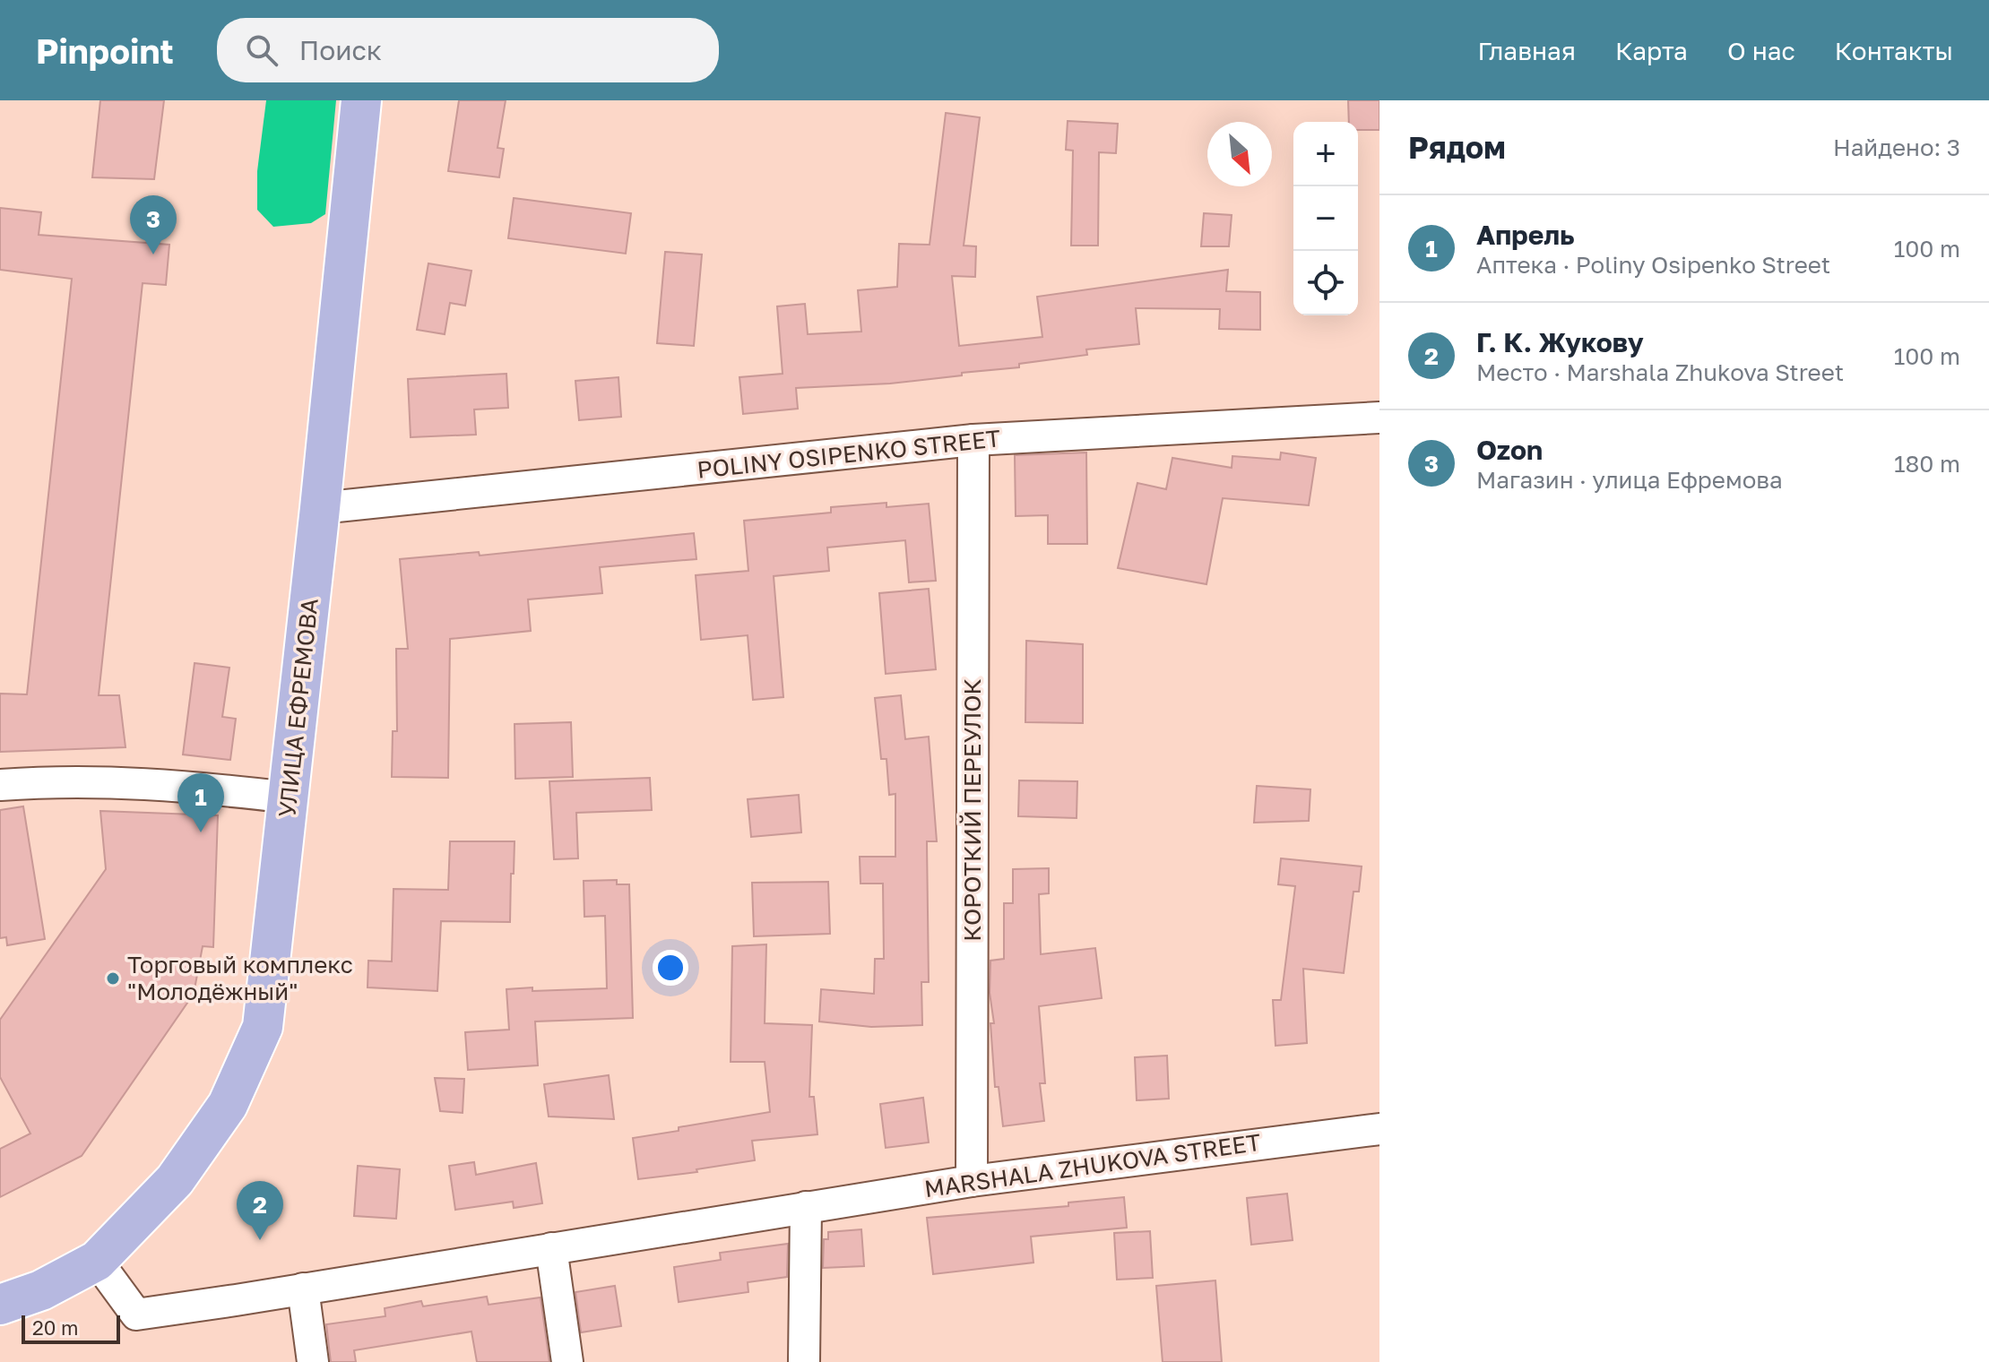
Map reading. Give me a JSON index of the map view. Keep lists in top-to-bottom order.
{
  "streets": {
    "main road": ["УЛИЦА ЕФРЕМОВА"],
    "street": ["POLINY OSIPENKO STREET", "КОРОТКИЙ ПЕРЕУЛОК", "MARSHALA ZHUKOVA STREET"]
  },
  "crossings": [
    ["POLINY OSIPENKO STREET", "УЛИЦА ЕФРЕМОВА"],
    ["POLINY OSIPENKO STREET", "КОРОТКИЙ ПЕРЕУЛОК"],
    ["УЛИЦА ЕФРЕМОВА", "MARSHALA ZHUKOVA STREET"],
    ["КОРОТКИЙ ПЕРЕУЛОК", "MARSHALA ZHUKOVA STREET"]
  ],
  "places": ["Торговый комплекс \"Молодёжный\""],
  "scale_bar": "20 m",
  "north": "bottom right",
  "page": {
    "header": "Pinpoint",
    "search": "Поиск",
    "nav": [
      "Главная",
      "Карта",
      "О нас",
      "Контакты"
    ],
    "heading": ["Рядом", "Найдено: 3"],
    "map_buttons": ["+", "−"],
    "list": [
      {
        "mark": "1",
        "name": "Апрель",
        "note": "Аптека · Poliny Osipenko Street",
        "value": "100 m"
      },
      {
        "mark": "2",
        "name": "Г. К. Жукову",
        "note": "Место · Marshala Zhukova Street",
        "value": "100 m"
      },
      {
        "mark": "3",
        "name": "Ozon",
        "note": "Магазин · улица Ефремова",
        "value": "180 m"
      }
    ],
    "pins": ["3", "1", "2"],
    "scale": "20 m"
  }
}
